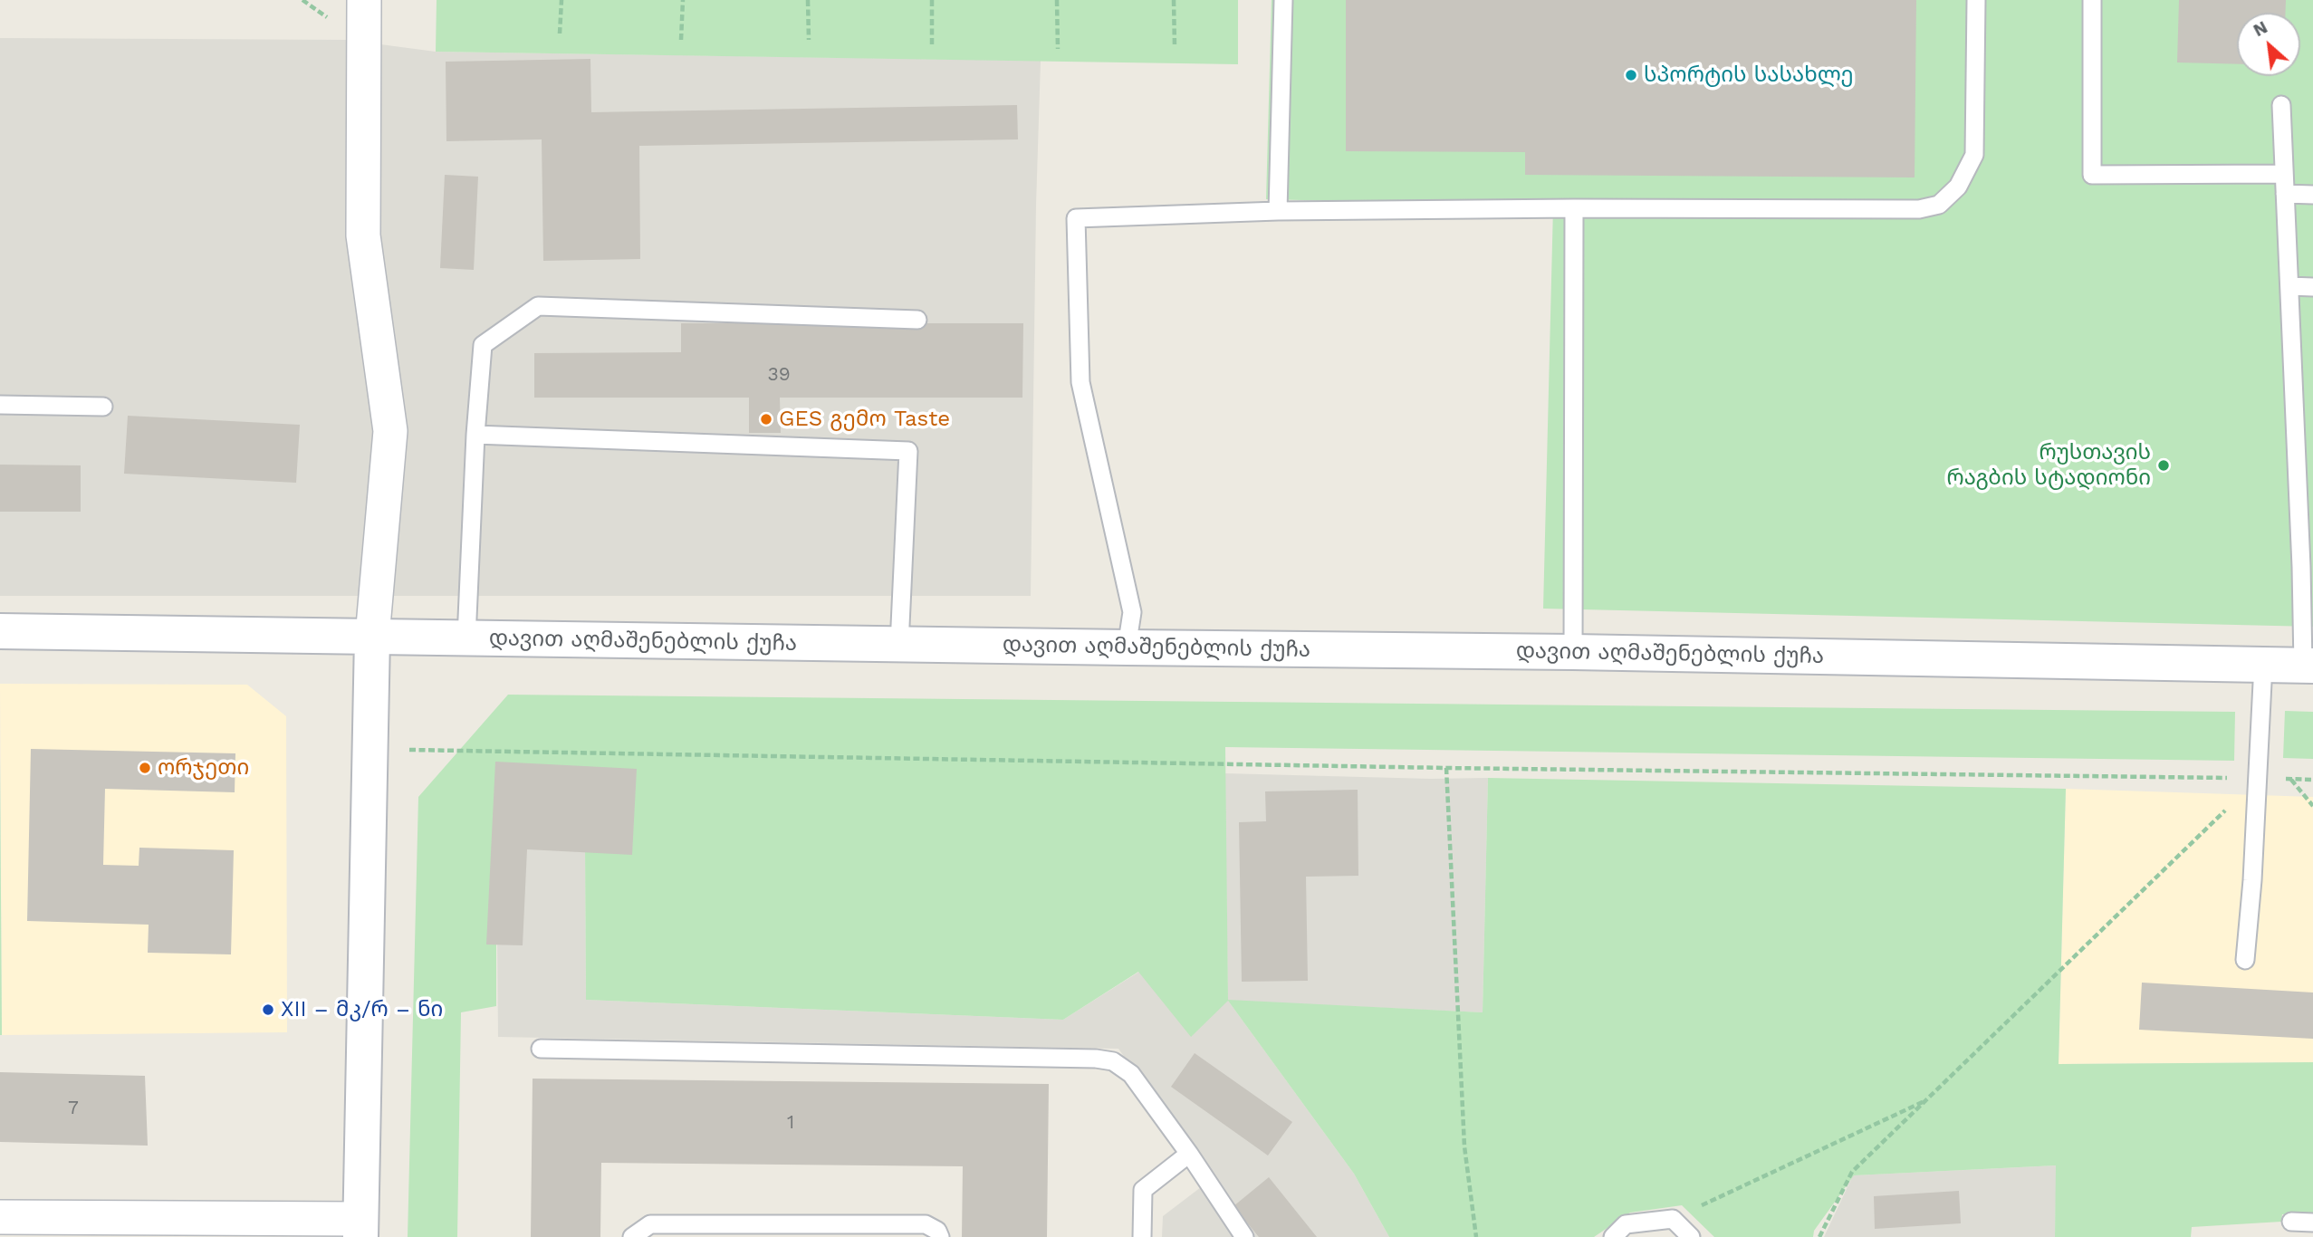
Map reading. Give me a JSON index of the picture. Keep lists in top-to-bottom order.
{
  "streets": {
    "main road": ["დავით აღმაშენებლის ქუჩა"]
  },
  "places": [
    "სპორტის სასახლე",
    "GES გემო Taste",
    "რუსთავის რაგბის სტადიონი",
    "ორჯეთი",
    "XII – მკ/რ – ნი"
  ],
  "house_numbers": ["39", "7", "1"],
  "north": "top left"
}
